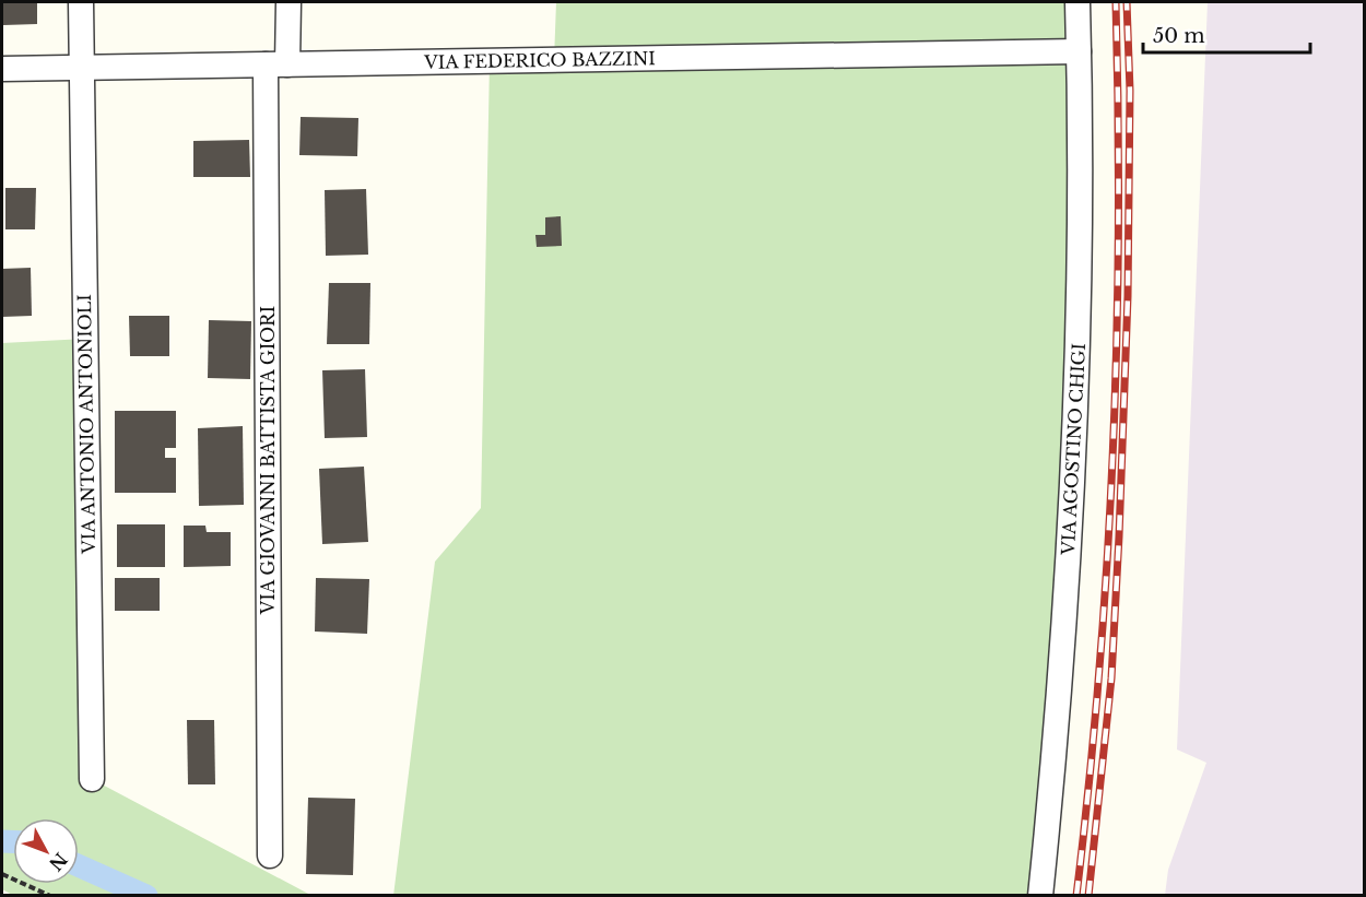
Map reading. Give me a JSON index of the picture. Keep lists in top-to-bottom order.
{
  "streets": {
    "street": [
      "VIA FEDERICO BAZZINI",
      "VIA ANTONIO ANTONIOLI",
      "VIA AGOSTINO CHIGI",
      "VIA GIOVANNI BATTISTA GIORI"
    ]
  },
  "crossings": [
    ["VIA FEDERICO BAZZINI", "VIA ANTONIO ANTONIOLI"],
    ["VIA FEDERICO BAZZINI", "VIA AGOSTINO CHIGI"],
    ["VIA FEDERICO BAZZINI", "VIA GIOVANNI BATTISTA GIORI"]
  ],
  "scale_bar": "50 m",
  "north": "bottom right"
}
